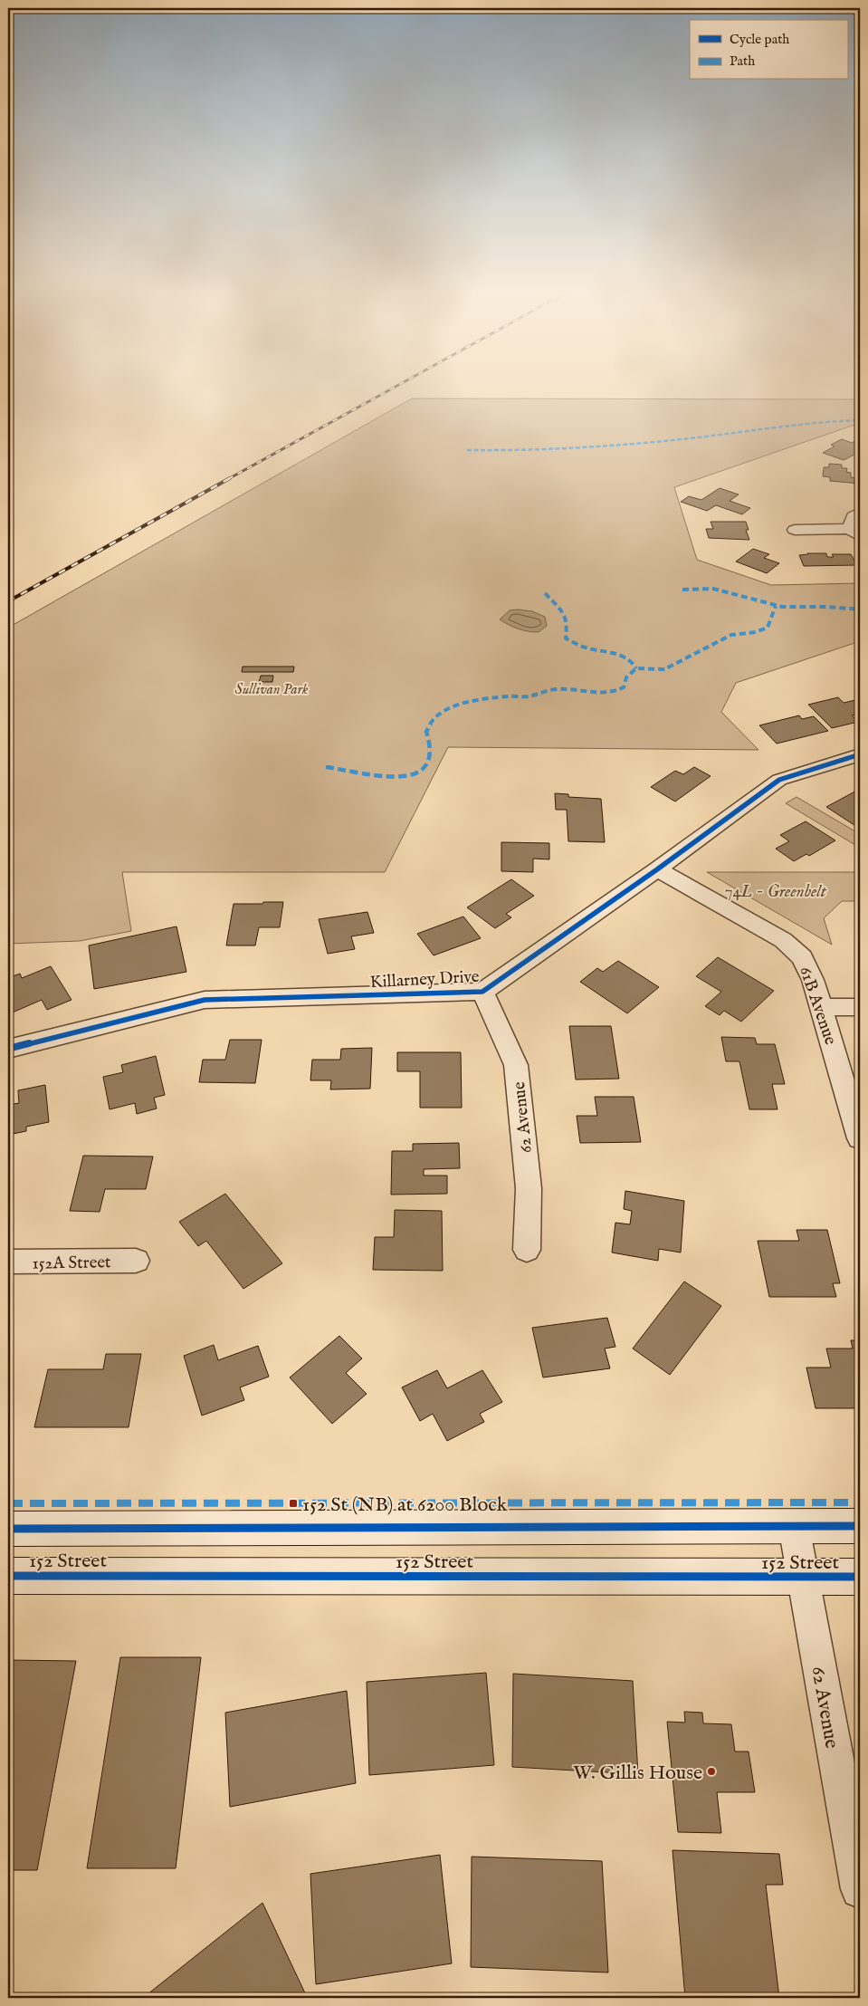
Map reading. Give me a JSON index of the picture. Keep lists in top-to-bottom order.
{
  "streets": {
    "main road": ["152 Street"],
    "street": [
      "Killarney Drive",
      "61B Avenue",
      "62 Avenue",
      "152A Street"
    ]
  },
  "crossings": [
    ["Killarney Drive", "61B Avenue"],
    ["Killarney Drive", "62 Avenue"],
    ["62 Avenue", "152 Street"]
  ],
  "parks": ["Sullivan Park", "74L - Greenbelt"],
  "places": {
    "transit": ["152 St (NB) at 6200 Block"],
    "other": ["W. Gillis House"]
  },
  "legend": ["Cycle path", "Path"]
}
